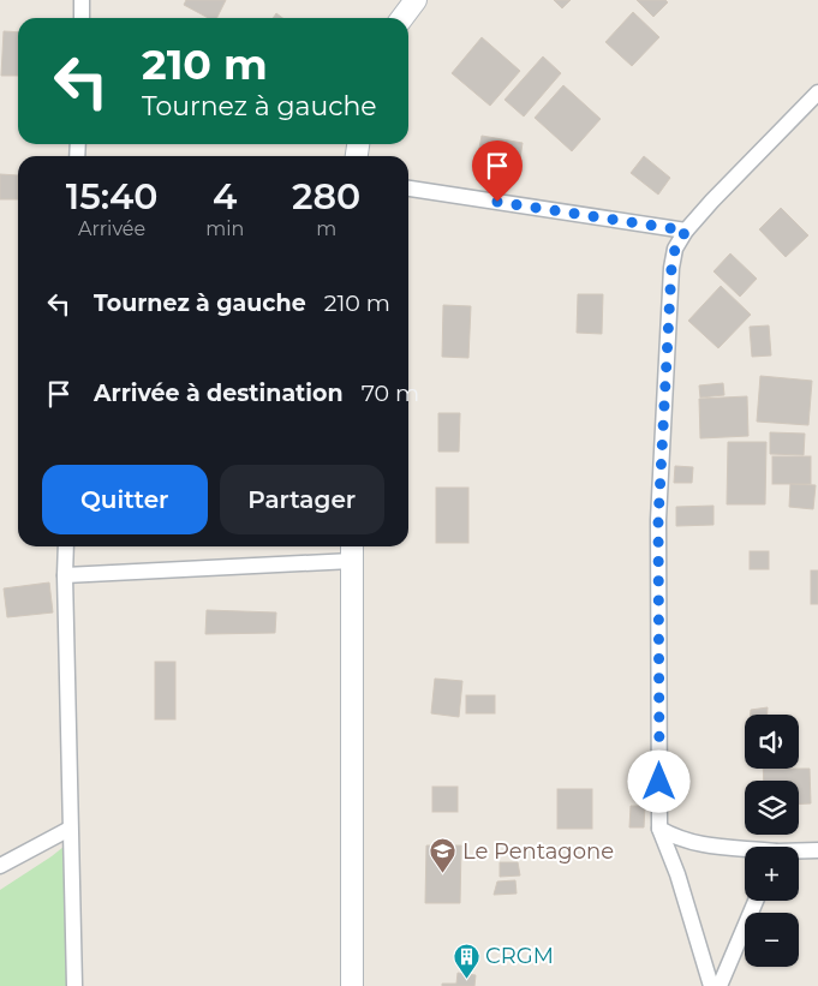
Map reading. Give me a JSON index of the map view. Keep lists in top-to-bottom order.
{
  "places": {
    "school or university": ["Le Pentagone"],
    "building": ["CRGM"]
  },
  "page": {
    "turn": ["210 m", "Tournez à gauche"],
    "eta": [
      "15:40",
      "Arrivée",
      "4",
      "min",
      "280",
      "m"
    ],
    "list": [
      {
        "name": "Tournez à gauche",
        "value": "210 m"
      },
      {
        "name": "Arrivée à destination",
        "value": "70 m"
      }
    ],
    "buttons": ["Quitter", "Partager"],
    "map_buttons": ["+", "−"]
  }
}
